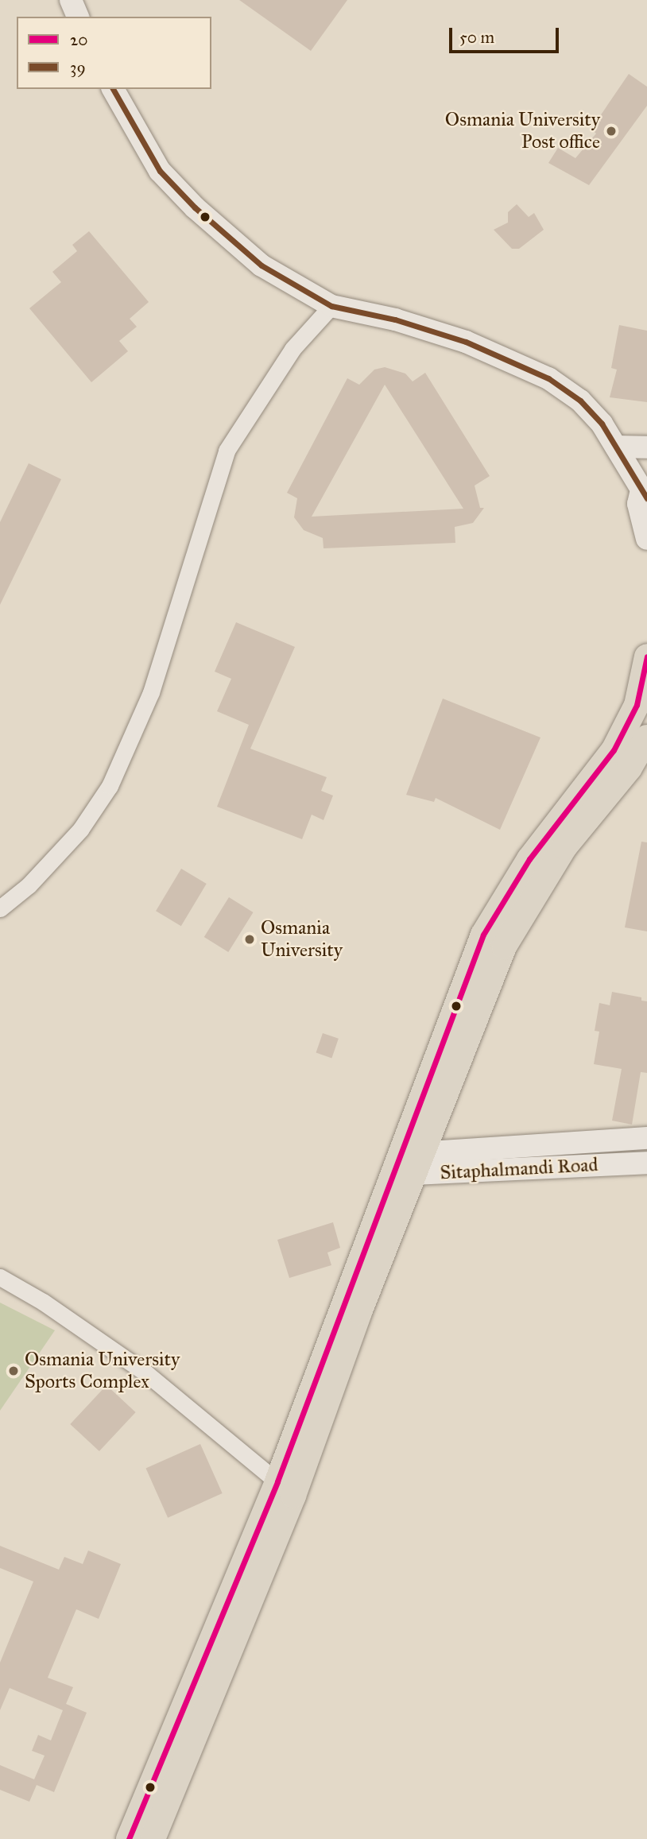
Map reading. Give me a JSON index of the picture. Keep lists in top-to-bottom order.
{
  "streets": {
    "main road": ["Sitaphalmandi Road"]
  },
  "places": ["Osmania University Post office", "Osmania University", "Osmania University Sports Complex"],
  "lines": ["transit line 39", "transit line 20"],
  "legend": ["20", "39"],
  "scale_bar": "50 m"
}
